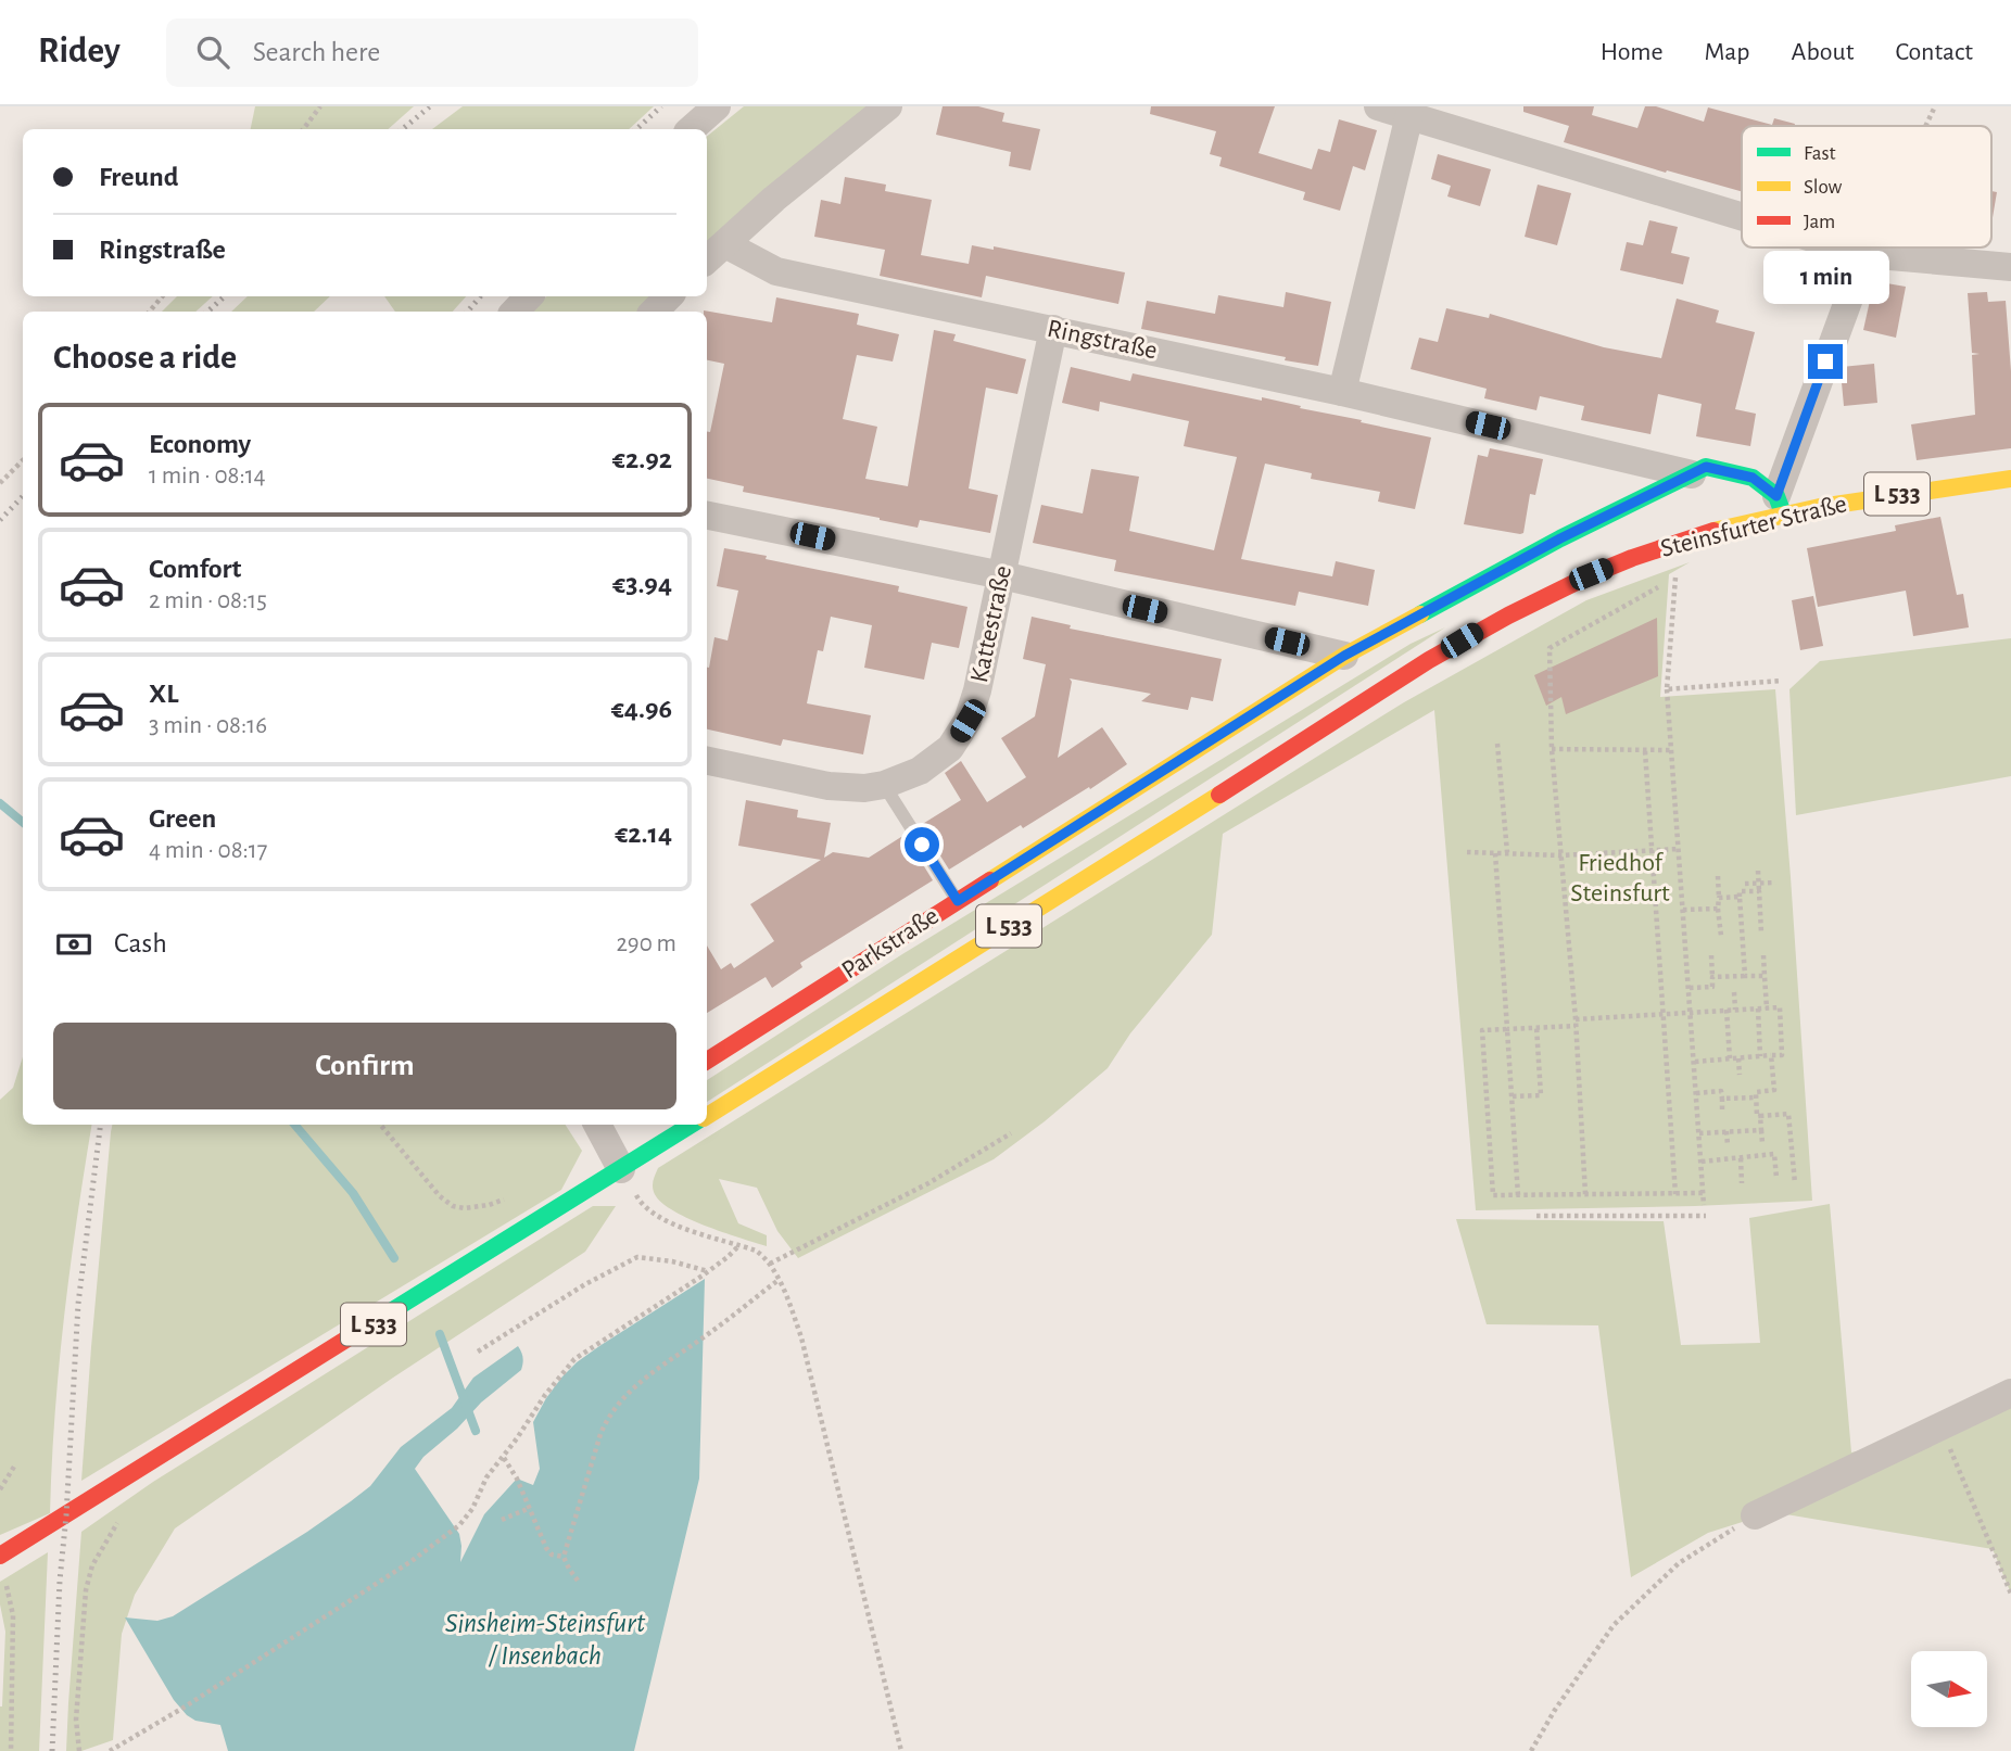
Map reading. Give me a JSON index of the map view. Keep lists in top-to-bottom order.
{
  "streets": {
    "main road": ["L 533", "Steinsfurter Straße", "Parkstraße"],
    "street": ["Ringstraße", "Kattestraße"]
  },
  "crossings": [
    ["Ringstraße", "Kattestraße"],
    ["Ringstraße", "Parkstraße"],
    ["Steinsfurter Straße", "Parkstraße"]
  ],
  "water": ["Sinsheim-Steinsfurt / Insenbach"],
  "parks": ["Friedhof Steinsfurt"],
  "legend": ["Fast", "Slow", "Jam"],
  "north": "right",
  "page": {
    "header": "Ridey",
    "search": "Search here",
    "nav": [
      "Home",
      "Map",
      "About",
      "Contact"
    ],
    "banner": ["Freund", "Ringstraße"],
    "bubble": "1 min",
    "heading": "Choose a ride",
    "list": [
      {
        "name": "Economy",
        "note": "1 min · 08:14",
        "value": "€2.92"
      },
      {
        "name": "Comfort",
        "note": "2 min · 08:15",
        "value": "€3.94"
      },
      {
        "name": "XL",
        "note": "3 min · 08:16",
        "value": "€4.96"
      },
      {
        "name": "Green",
        "note": "4 min · 08:17",
        "value": "€2.14"
      }
    ],
    "pay": ["Cash", "290 m"],
    "buttons": "Confirm"
  }
}
